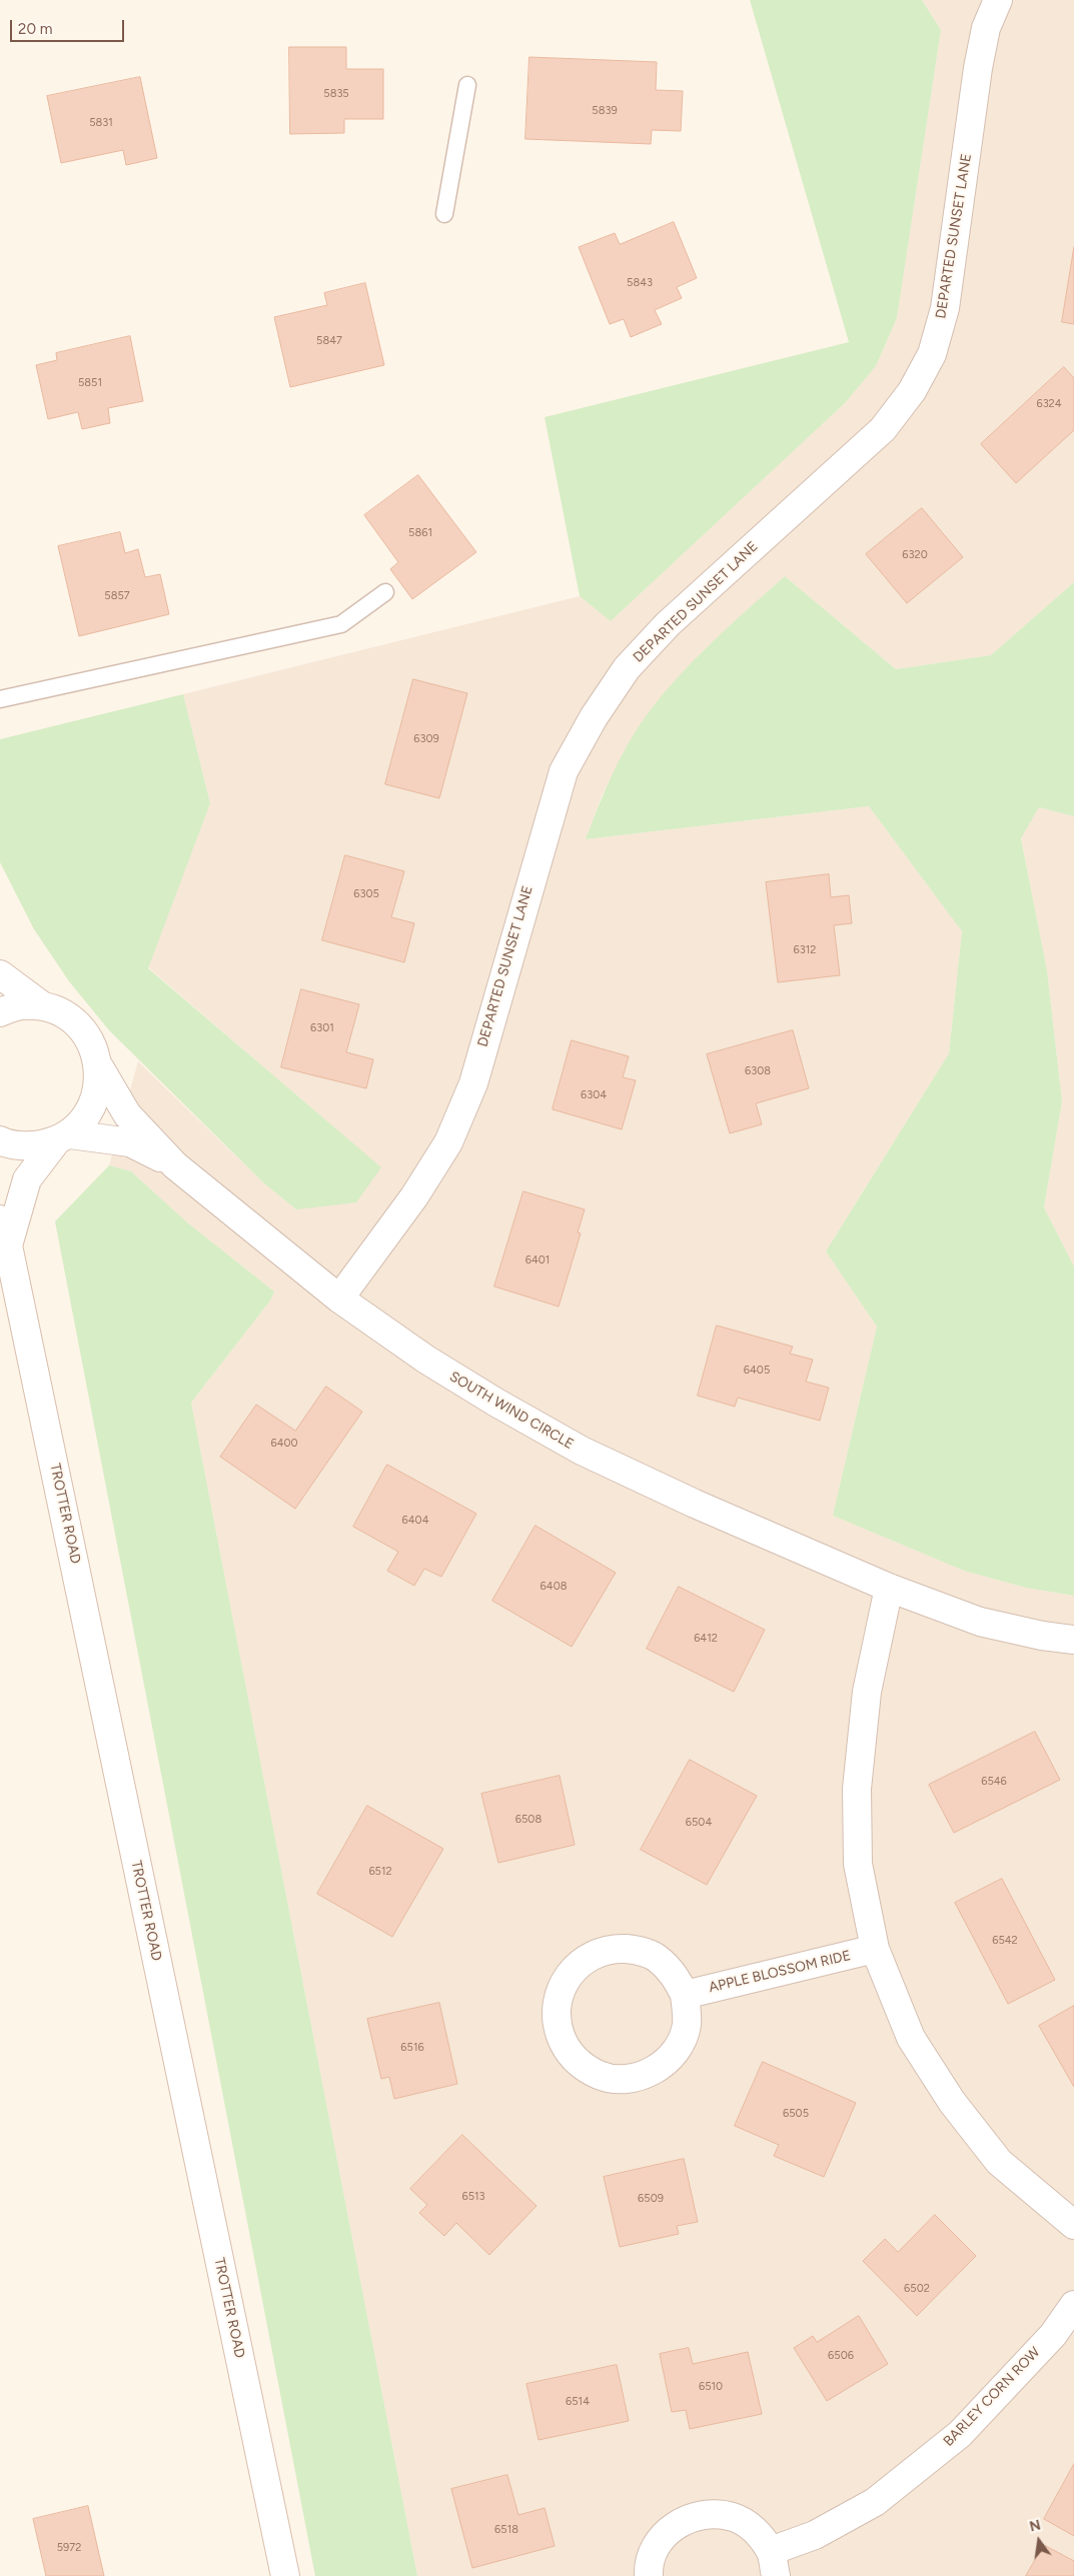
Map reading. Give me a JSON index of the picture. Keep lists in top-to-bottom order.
{
  "streets": {
    "street": [
      "DEPARTED SUNSET LANE",
      "SOUTH WIND CIRCLE",
      "TROTTER ROAD",
      "APPLE BLOSSOM RIDE",
      "BARLEY CORN ROW"
    ]
  },
  "crossings": [
    ["DEPARTED SUNSET LANE", "SOUTH WIND CIRCLE"],
    ["SOUTH WIND CIRCLE", "TROTTER ROAD"]
  ],
  "house_numbers": [
    "5835",
    "5839",
    "5831",
    "5843",
    "5847",
    "5851",
    "6324",
    "5861",
    "6320",
    "5857",
    "6309",
    "6305",
    "6312",
    "6301",
    "6308",
    "6304",
    "6401",
    "6405",
    "6400",
    "6404",
    "6408",
    "6412",
    "6546",
    "6508",
    "6504",
    "6512",
    "6542",
    "6516",
    "6505",
    "6513",
    "6509",
    "6502",
    "6506",
    "6510",
    "6514",
    "6518",
    "5972"
  ],
  "scale_bar": "20 m",
  "north": "top"
}
